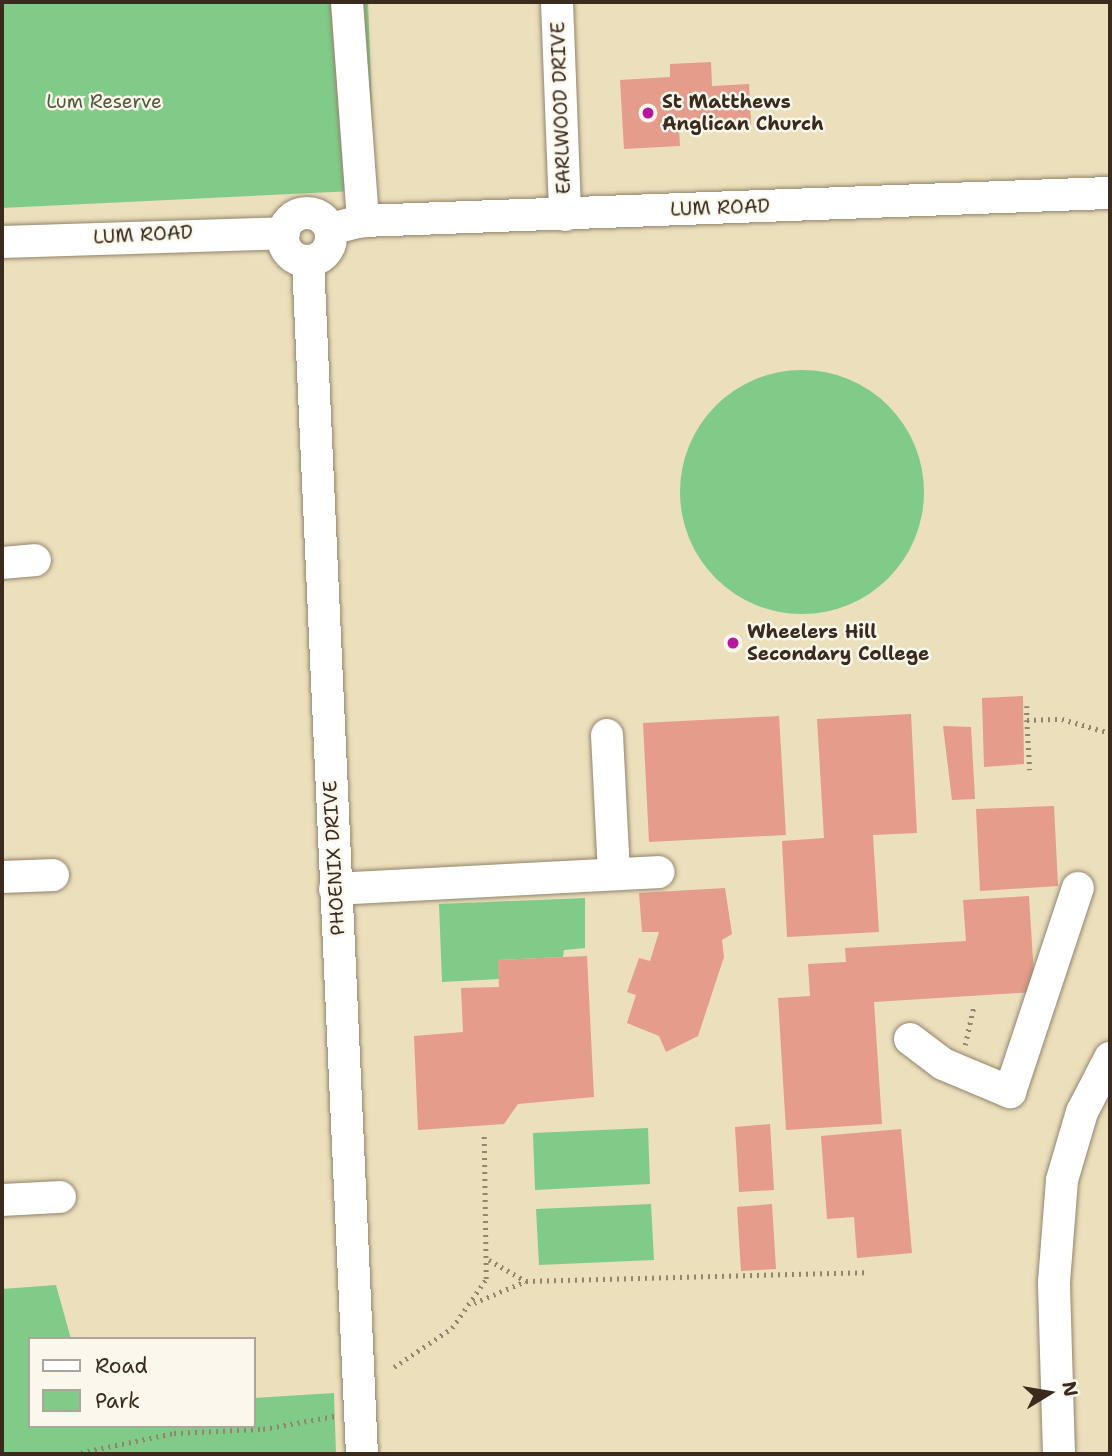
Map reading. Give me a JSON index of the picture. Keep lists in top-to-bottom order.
{
  "streets": {
    "street": ["EARLWOOD DRIVE", "LUM ROAD", "PHOENIX DRIVE"]
  },
  "crossings": [
    ["EARLWOOD DRIVE", "LUM ROAD"],
    ["LUM ROAD", "PHOENIX DRIVE"]
  ],
  "parks": ["Lum Reserve"],
  "places": ["St Matthews Anglican Church", "Wheelers Hill Secondary College"],
  "legend": ["Road", "Park"],
  "north": "right"
}
